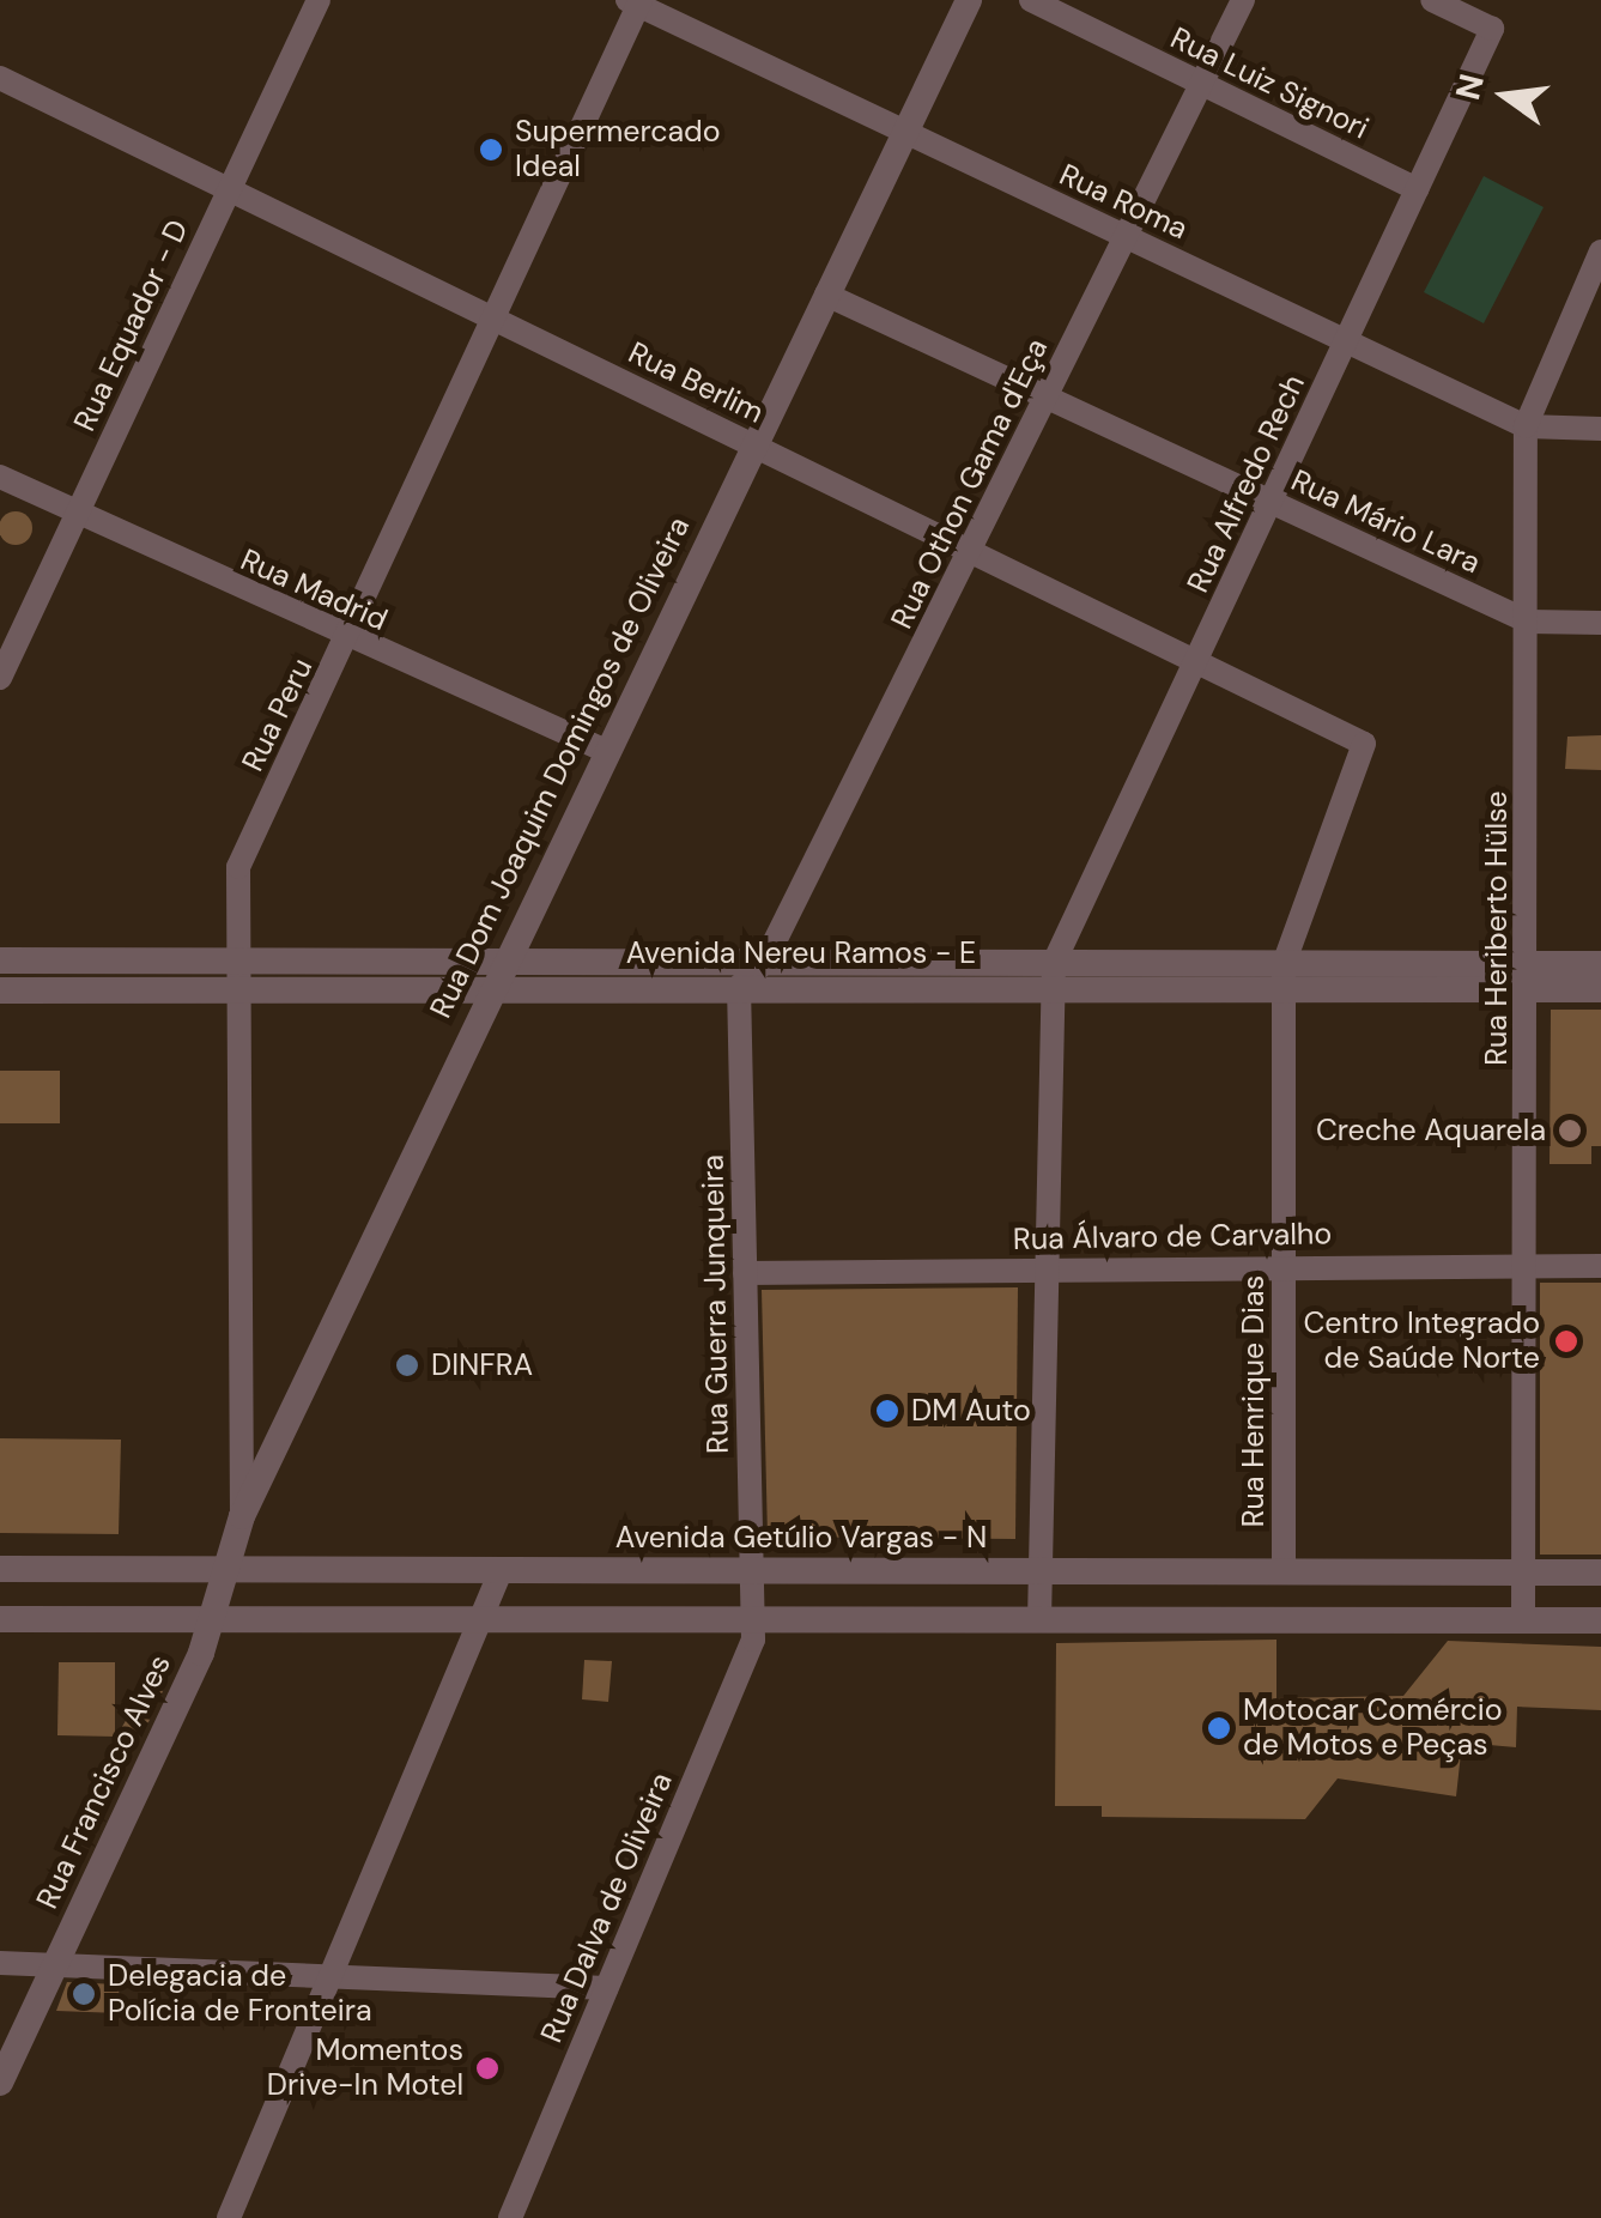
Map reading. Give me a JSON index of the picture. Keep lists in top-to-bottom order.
{
  "streets": {
    "street": [
      "Rua Luiz Signori",
      "Rua Roma",
      "Rua Equador - D",
      "Rua Berlim",
      "Rua Othon Gama d'Eça",
      "Rua Alfredo Rech",
      "Rua Mário Lara",
      "Rua Madrid",
      "Rua Peru",
      "Rua Dom Joaquim Domingos de Oliveira",
      "Rua Heriberto Hülse",
      "Avenida Nereu Ramos - E",
      "Rua Álvaro de Carvalho",
      "Rua Guerra Junqueira",
      "Rua Henrique Dias",
      "Avenida Getúlio Vargas - N",
      "Rua Francisco Alves",
      "Rua Dalva de Oliveira"
    ]
  },
  "crossings": [
    ["Rua Luiz Signori", "Rua Othon Gama d'Eça"],
    ["Rua Luiz Signori", "Rua Alfredo Rech"],
    ["Rua Roma", "Rua Othon Gama d'Eça"],
    ["Rua Roma", "Rua Alfredo Rech"],
    ["Rua Roma", "Rua Peru"],
    ["Rua Roma", "Rua Dom Joaquim Domingos de Oliveira"],
    ["Rua Roma", "Rua Heriberto Hülse"],
    ["Rua Equador - D", "Rua Berlim"],
    ["Rua Equador - D", "Rua Madrid"],
    ["Rua Berlim", "Rua Othon Gama d'Eça"],
    ["Rua Berlim", "Rua Alfredo Rech"],
    ["Rua Berlim", "Rua Peru"],
    ["Rua Berlim", "Rua Dom Joaquim Domingos de Oliveira"],
    ["Rua Berlim", "Rua Henrique Dias"],
    ["Rua Othon Gama d'Eça", "Rua Mário Lara"],
    ["Rua Othon Gama d'Eça", "Avenida Nereu Ramos - E"],
    ["Rua Othon Gama d'Eça", "Rua Guerra Junqueira"],
    ["Rua Alfredo Rech", "Rua Mário Lara"],
    ["Rua Alfredo Rech", "Avenida Nereu Ramos - E"],
    ["Rua Mário Lara", "Rua Dom Joaquim Domingos de Oliveira"],
    ["Rua Mário Lara", "Rua Heriberto Hülse"],
    ["Rua Madrid", "Rua Peru"],
    ["Rua Madrid", "Rua Dom Joaquim Domingos de Oliveira"],
    ["Rua Peru", "Rua Dom Joaquim Domingos de Oliveira"],
    ["Rua Peru", "Avenida Nereu Ramos - E"],
    ["Rua Dom Joaquim Domingos de Oliveira", "Avenida Nereu Ramos - E"],
    ["Rua Dom Joaquim Domingos de Oliveira", "Avenida Getúlio Vargas - N"],
    ["Rua Dom Joaquim Domingos de Oliveira", "Rua Francisco Alves"],
    ["Rua Heriberto Hülse", "Avenida Nereu Ramos - E"],
    ["Rua Heriberto Hülse", "Rua Álvaro de Carvalho"],
    ["Rua Heriberto Hülse", "Avenida Getúlio Vargas - N"],
    ["Avenida Nereu Ramos - E", "Rua Guerra Junqueira"],
    ["Avenida Nereu Ramos - E", "Rua Henrique Dias"],
    ["Rua Álvaro de Carvalho", "Rua Guerra Junqueira"],
    ["Rua Álvaro de Carvalho", "Rua Henrique Dias"],
    ["Rua Guerra Junqueira", "Avenida Getúlio Vargas - N"],
    ["Rua Guerra Junqueira", "Rua Dalva de Oliveira"],
    ["Rua Henrique Dias", "Avenida Getúlio Vargas - N"],
    ["Avenida Getúlio Vargas - N", "Rua Francisco Alves"]
  ],
  "places": [
    "Supermercado Ideal",
    "Creche Aquarela",
    "Centro Integrado de Saúde Norte",
    "DINFRA",
    "DM Auto",
    "Motocar Comércio de Motos e Peças",
    "Delegacia de Polícia de Fronteira",
    "Momentos Drive-In Motel"
  ],
  "north": "left"
}
